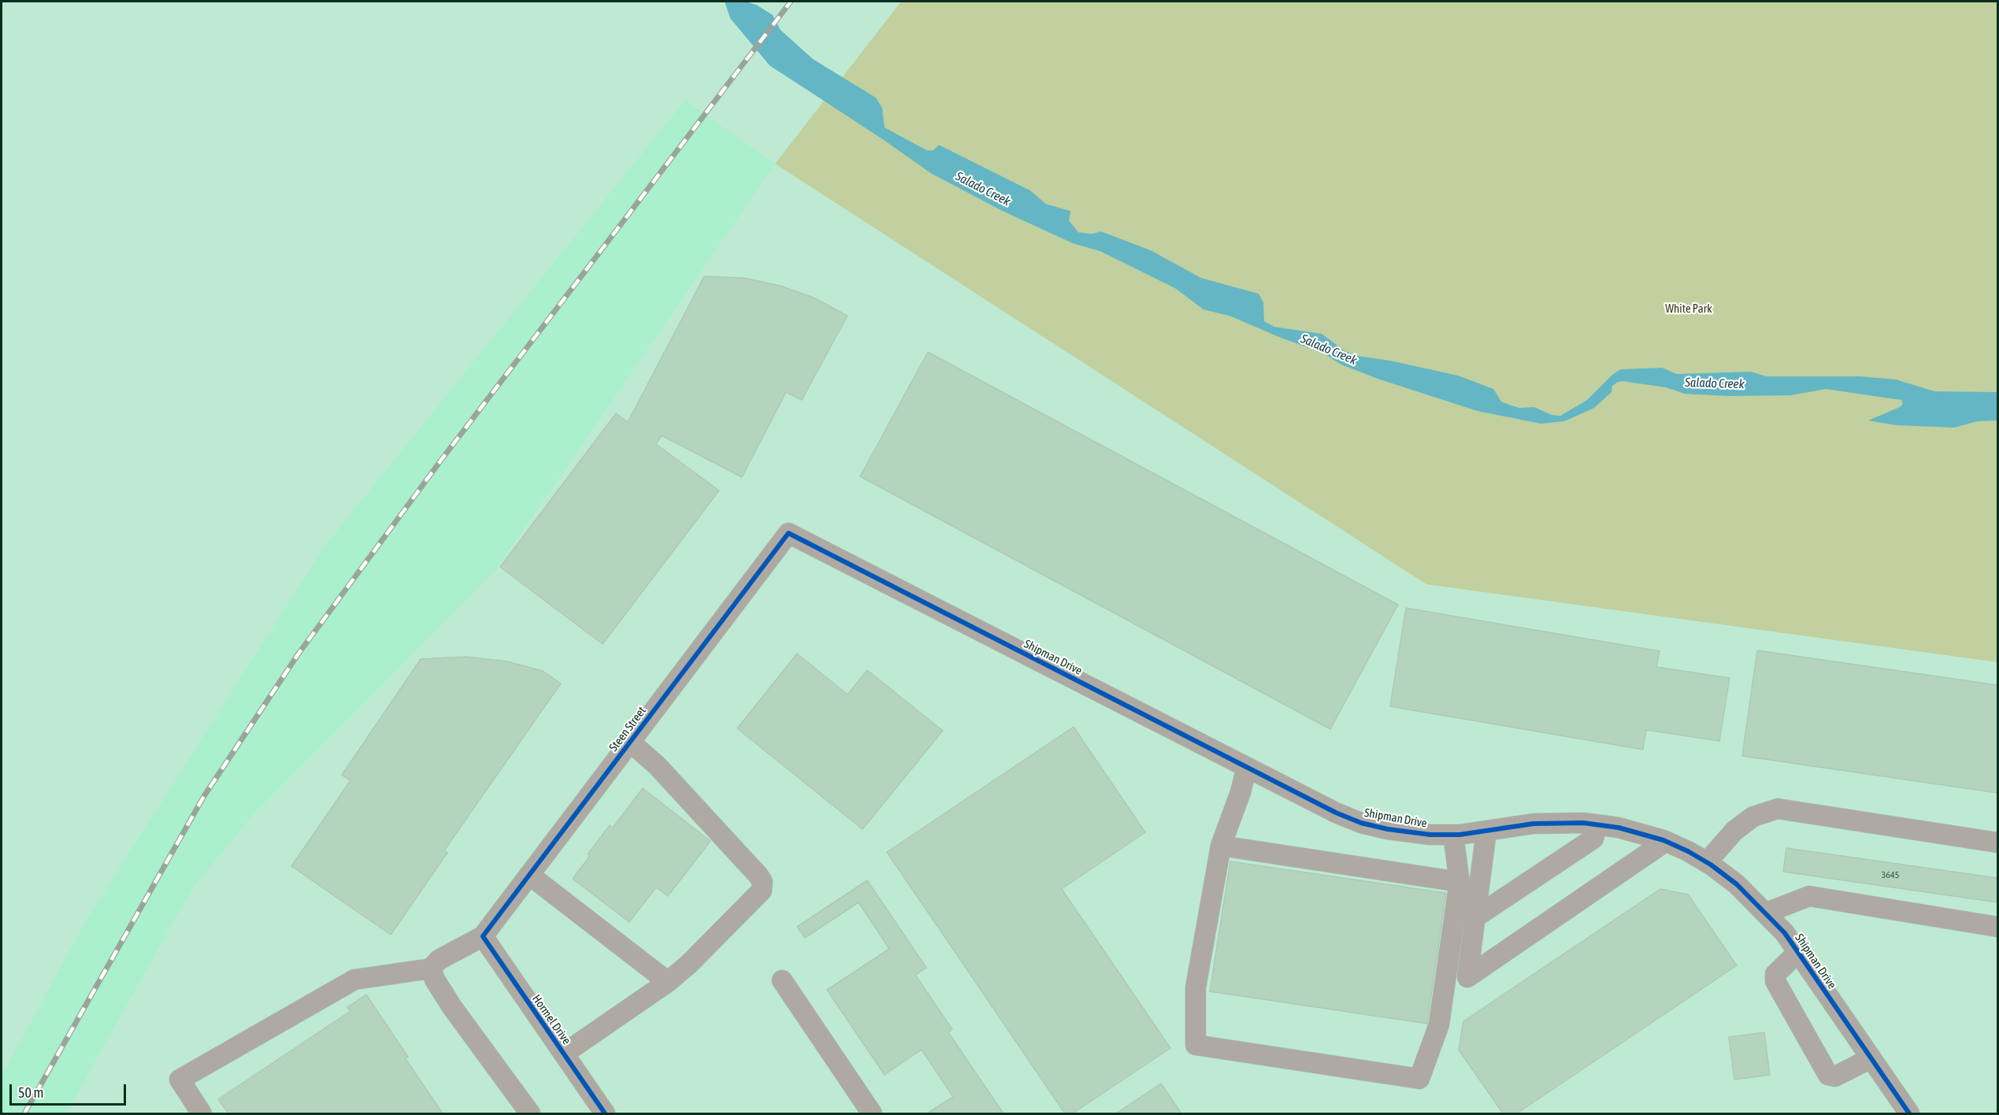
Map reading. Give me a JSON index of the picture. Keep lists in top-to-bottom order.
{
  "streets": {
    "street": ["Shipman Drive", "Steen Street", "Hormel Drive"]
  },
  "crossings": [
    ["Shipman Drive", "Steen Street"],
    ["Steen Street", "Hormel Drive"]
  ],
  "water": ["Salado Creek"],
  "parks": ["White Park"],
  "house_numbers": ["3645"],
  "scale_bar": "50 m"
}
